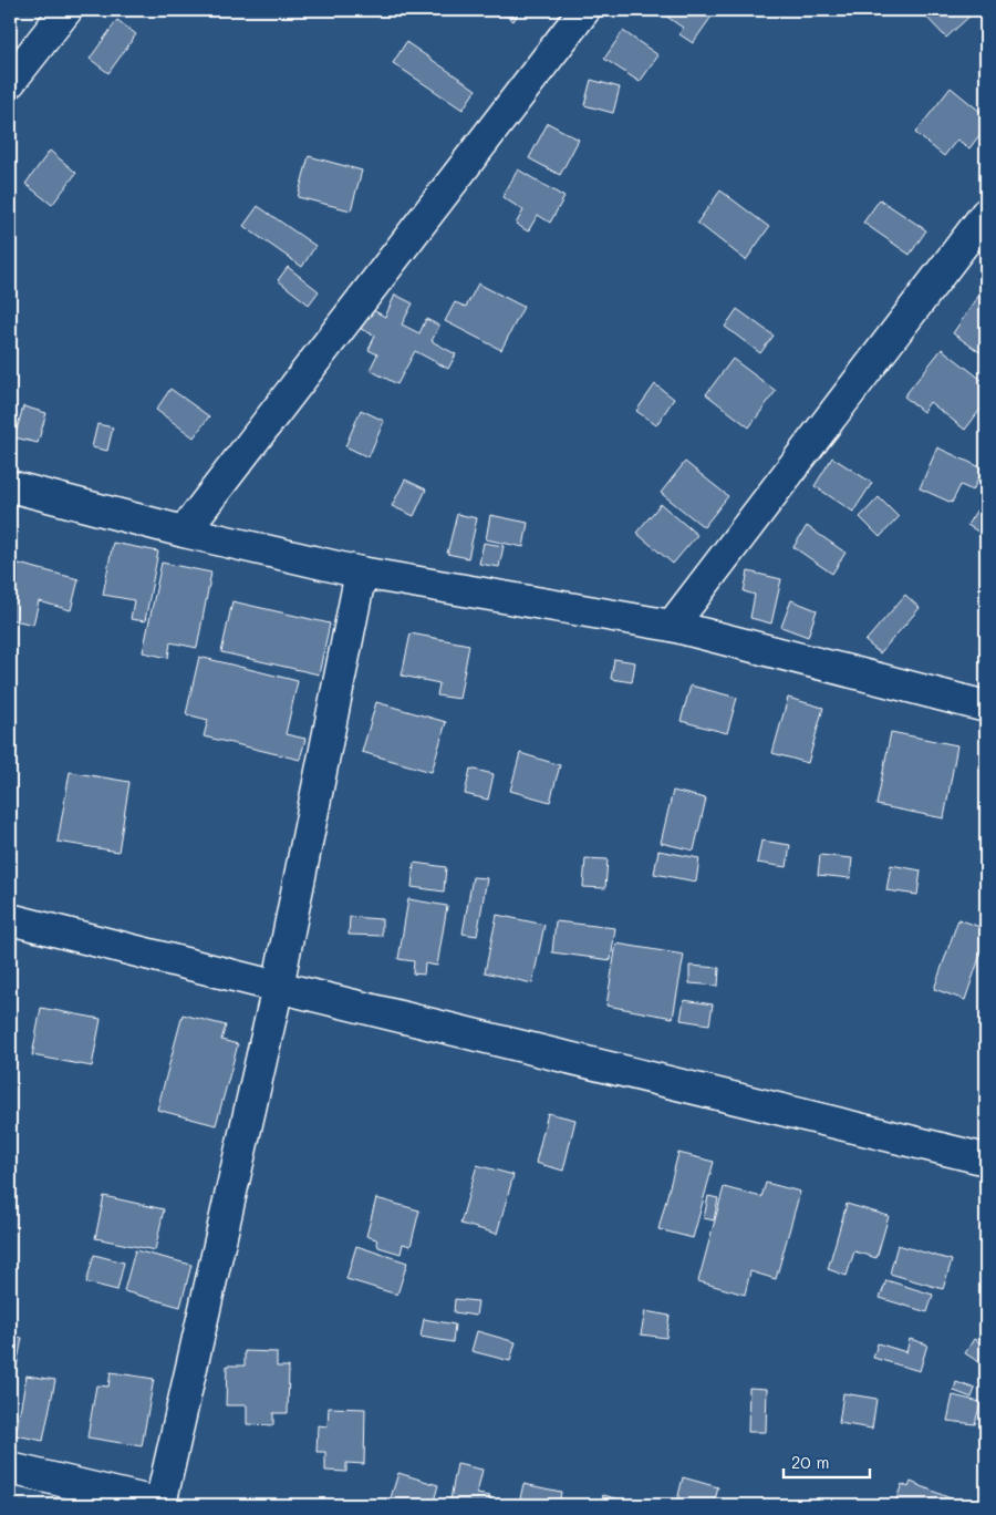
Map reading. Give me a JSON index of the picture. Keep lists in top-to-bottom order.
{
  "scale_bar": "20 m"
}
